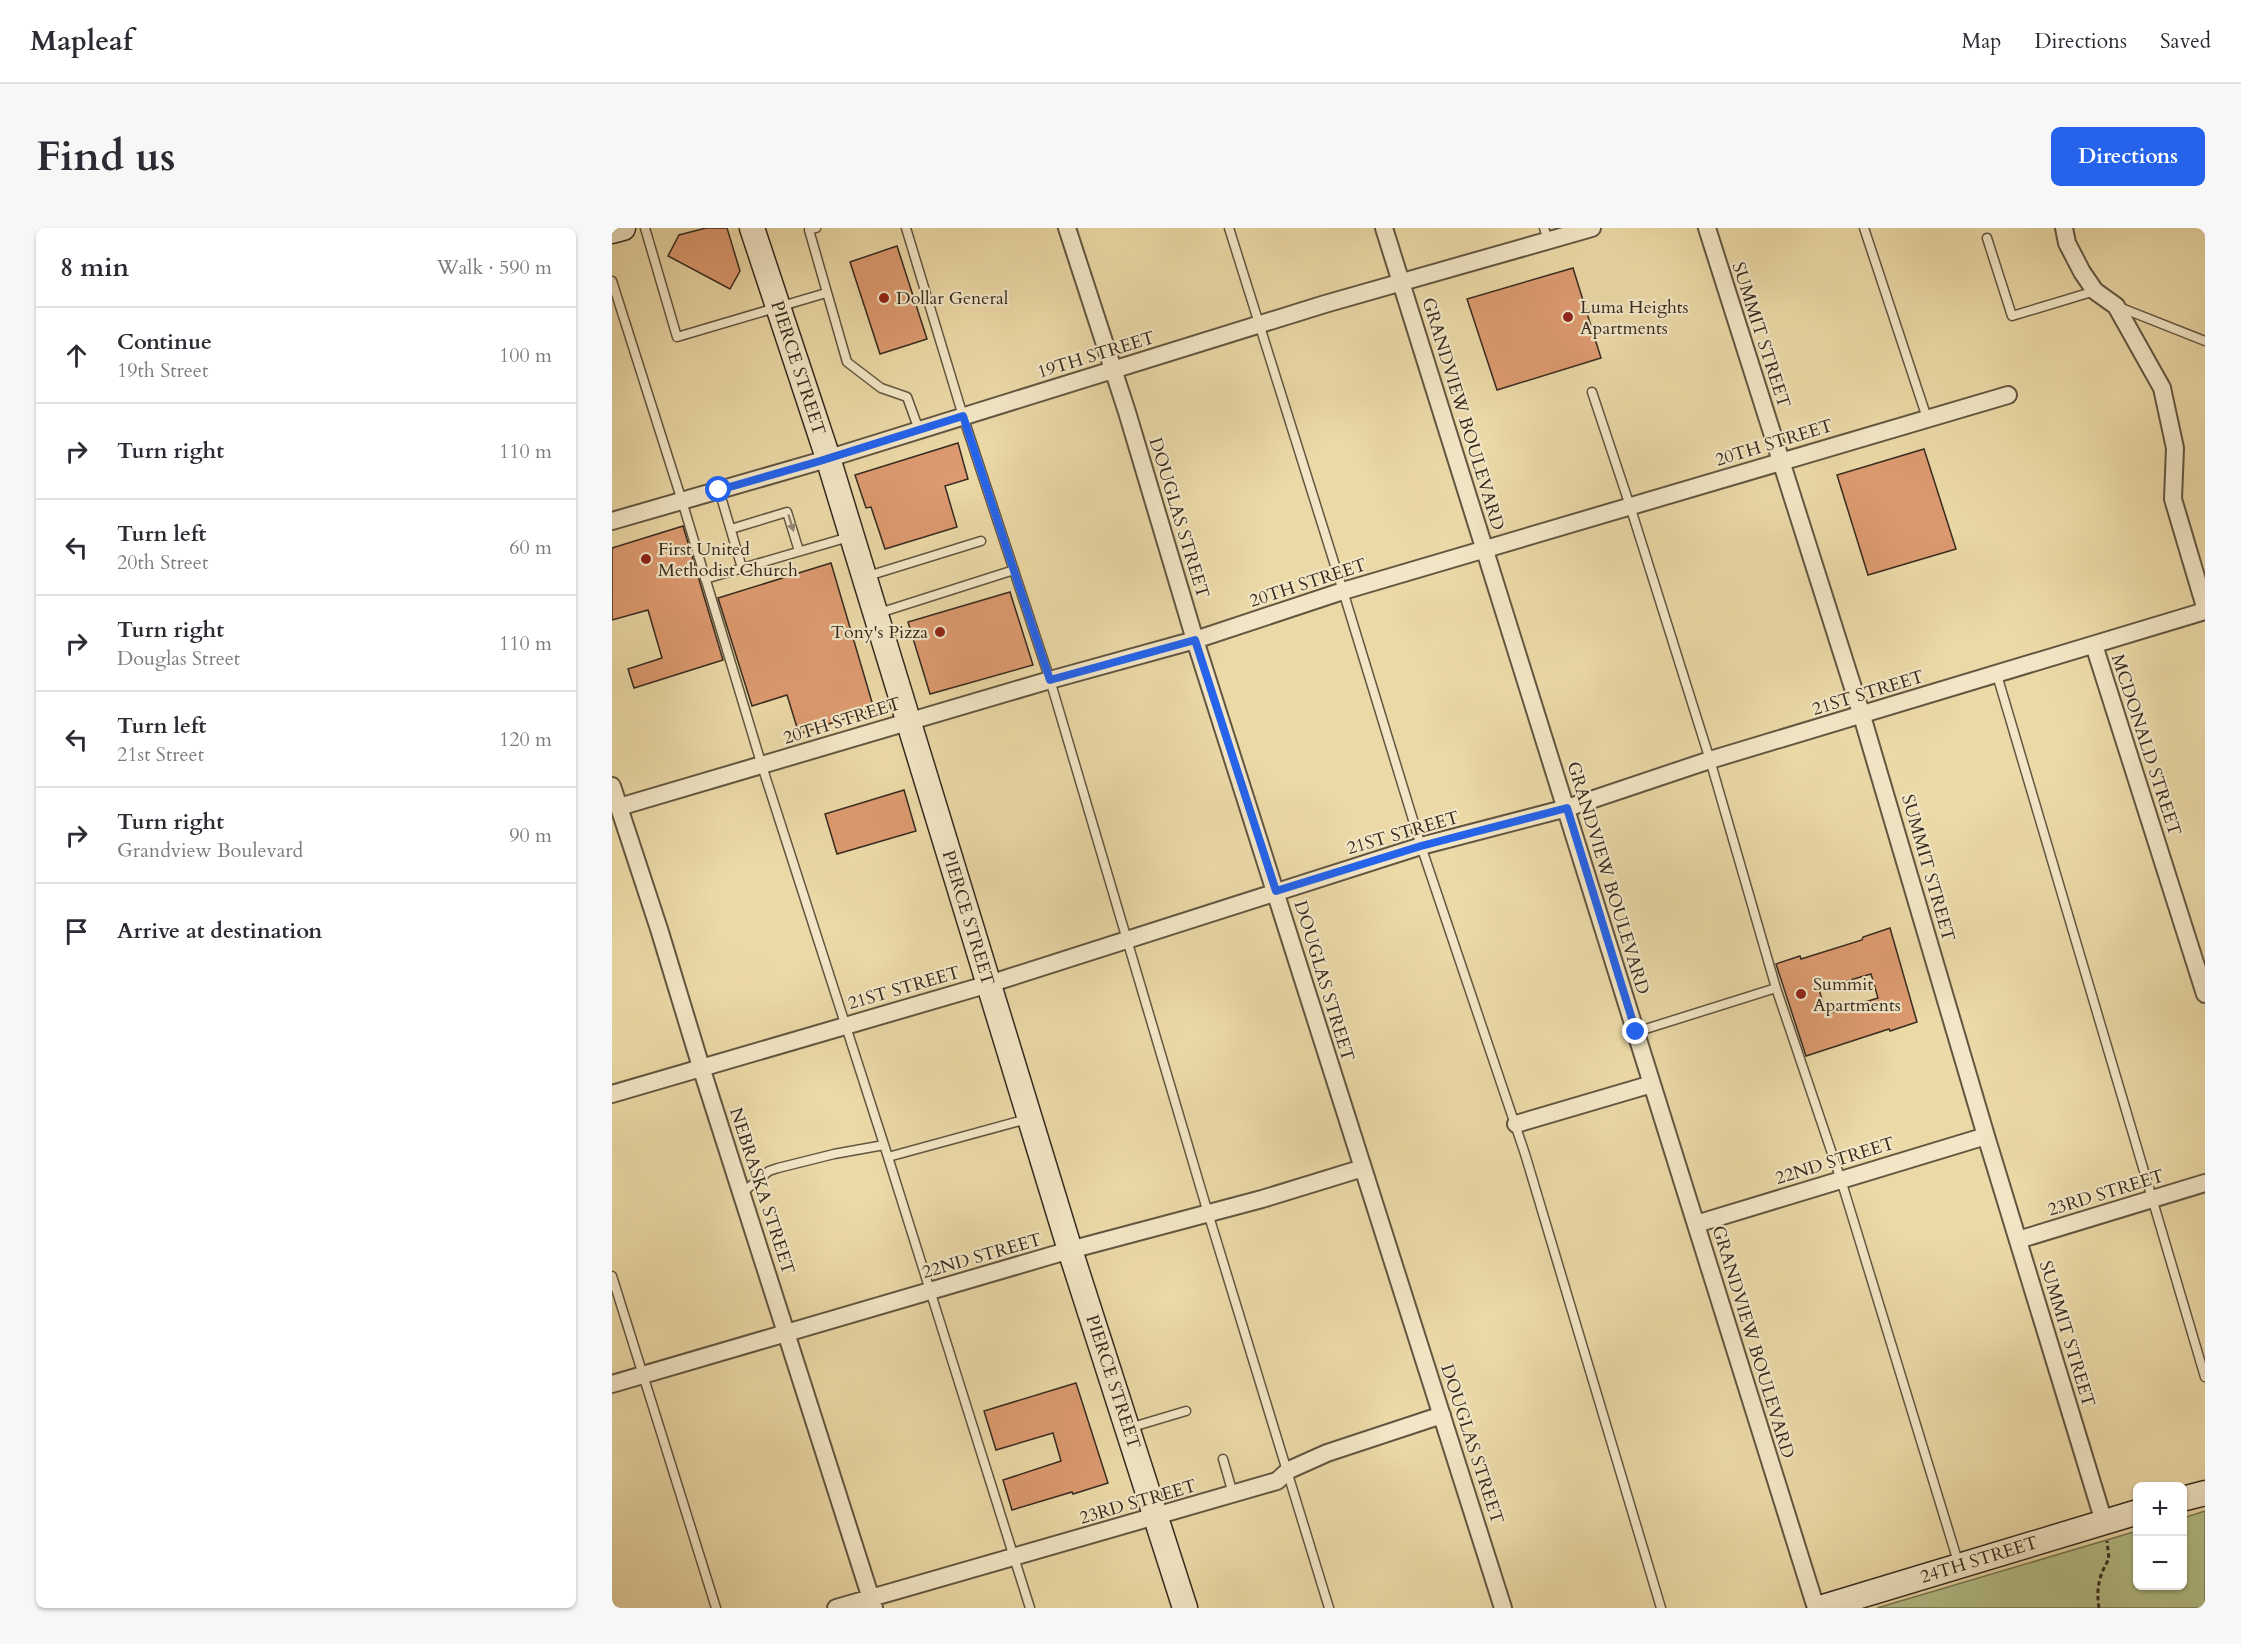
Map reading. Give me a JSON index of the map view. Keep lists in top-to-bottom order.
{
  "streets": {
    "main road": ["PIERCE STREET", "24TH STREET"],
    "street": [
      "SUMMIT STREET",
      "19TH STREET",
      "GRANDVIEW BOULEVARD",
      "20TH STREET",
      "DOUGLAS STREET",
      "21ST STREET",
      "MCDONALD STREET",
      "22ND STREET",
      "NEBRASKA STREET",
      "23RD STREET"
    ]
  },
  "crossings": [
    ["SUMMIT STREET", "20TH STREET"],
    ["SUMMIT STREET", "21ST STREET"],
    ["SUMMIT STREET", "22ND STREET"],
    ["SUMMIT STREET", "23RD STREET"],
    ["SUMMIT STREET", "24TH STREET"],
    ["19TH STREET", "PIERCE STREET"],
    ["19TH STREET", "GRANDVIEW BOULEVARD"],
    ["19TH STREET", "DOUGLAS STREET"],
    ["PIERCE STREET", "20TH STREET"],
    ["PIERCE STREET", "21ST STREET"],
    ["PIERCE STREET", "22ND STREET"],
    ["PIERCE STREET", "23RD STREET"],
    ["GRANDVIEW BOULEVARD", "20TH STREET"],
    ["GRANDVIEW BOULEVARD", "21ST STREET"],
    ["GRANDVIEW BOULEVARD", "22ND STREET"],
    ["GRANDVIEW BOULEVARD", "24TH STREET"],
    ["20TH STREET", "DOUGLAS STREET"],
    ["20TH STREET", "NEBRASKA STREET"],
    ["DOUGLAS STREET", "21ST STREET"],
    ["DOUGLAS STREET", "22ND STREET"],
    ["DOUGLAS STREET", "23RD STREET"],
    ["21ST STREET", "MCDONALD STREET"],
    ["21ST STREET", "NEBRASKA STREET"],
    ["22ND STREET", "NEBRASKA STREET"],
    ["NEBRASKA STREET", "23RD STREET"]
  ],
  "places": [
    "Dollar General",
    "Luma Heights Apartments",
    "First United Methodist Church",
    "Tony's Pizza",
    "Summit Apartments"
  ],
  "page": {
    "header": "Mapleaf",
    "nav": ["Map", "Directions", "Saved"],
    "buttons": "Directions",
    "title": "Find us",
    "heading": ["8 min", "Walk · 590 m"],
    "list": [
      ["Continue", "19th Street", "100 m"],
      ["Turn right", "110 m"],
      ["Turn left", "20th Street", "60 m"],
      ["Turn right", "Douglas Street", "110 m"],
      ["Turn left", "21st Street", "120 m"],
      ["Turn right", "Grandview Boulevard", "90 m"],
      "Arrive at destination"
    ],
    "map_buttons": ["+", "−"]
  }
}
